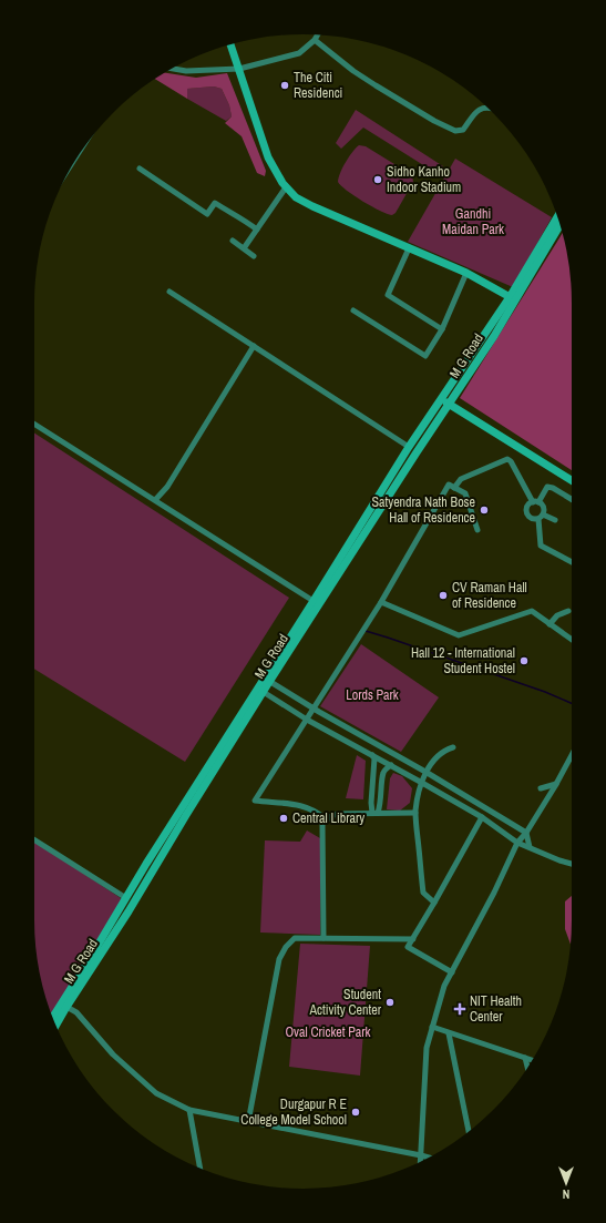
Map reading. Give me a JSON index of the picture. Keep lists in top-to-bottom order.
{
  "streets": {
    "street": ["M G Road"]
  },
  "parks": ["Gandhi Maidan Park", "Lords Park", "Oval Cricket Park"],
  "places": {
    "other": [
      "The Citi Residenci",
      "Sidho Kanho Indoor Stadium",
      "Satyendra Nath Bose Hall of Residence",
      "CV Raman Hall of Residence",
      "Hall 12 - International Student Hostel",
      "Central Library",
      "Student Activity Center",
      "Durgapur R E College Model School"
    ],
    "health": ["NIT Health Center"]
  },
  "north": "bottom"
}
